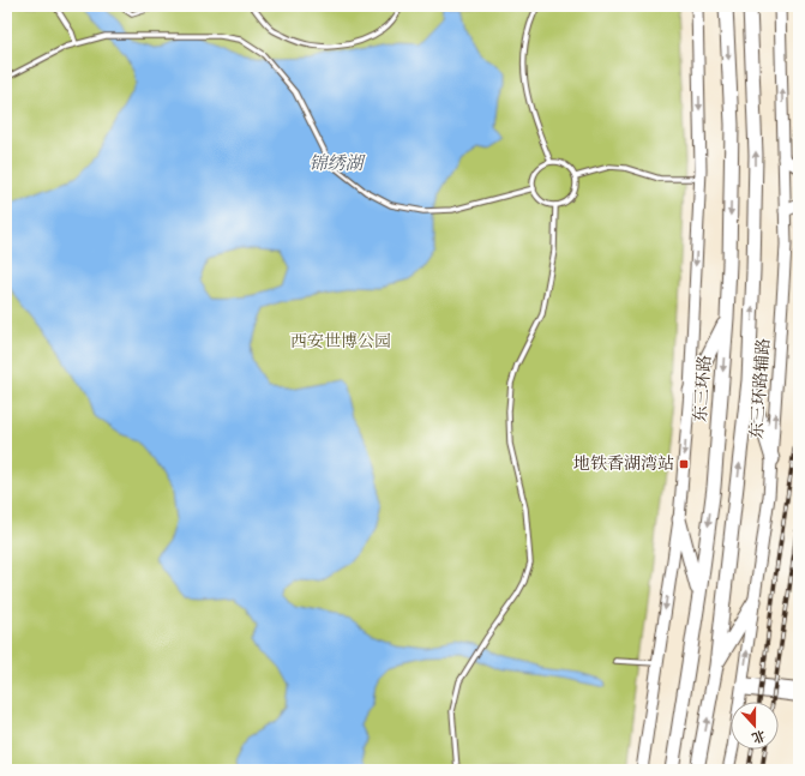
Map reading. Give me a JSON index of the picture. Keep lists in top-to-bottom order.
{
  "streets": {
    "highway": ["东三环路"],
    "main road": ["东三环路辅路"]
  },
  "water": ["锦绣湖"],
  "parks": ["西安世博公园"],
  "places": {
    "transit": ["地铁香湖湾站"]
  },
  "north": "bottom"
}
